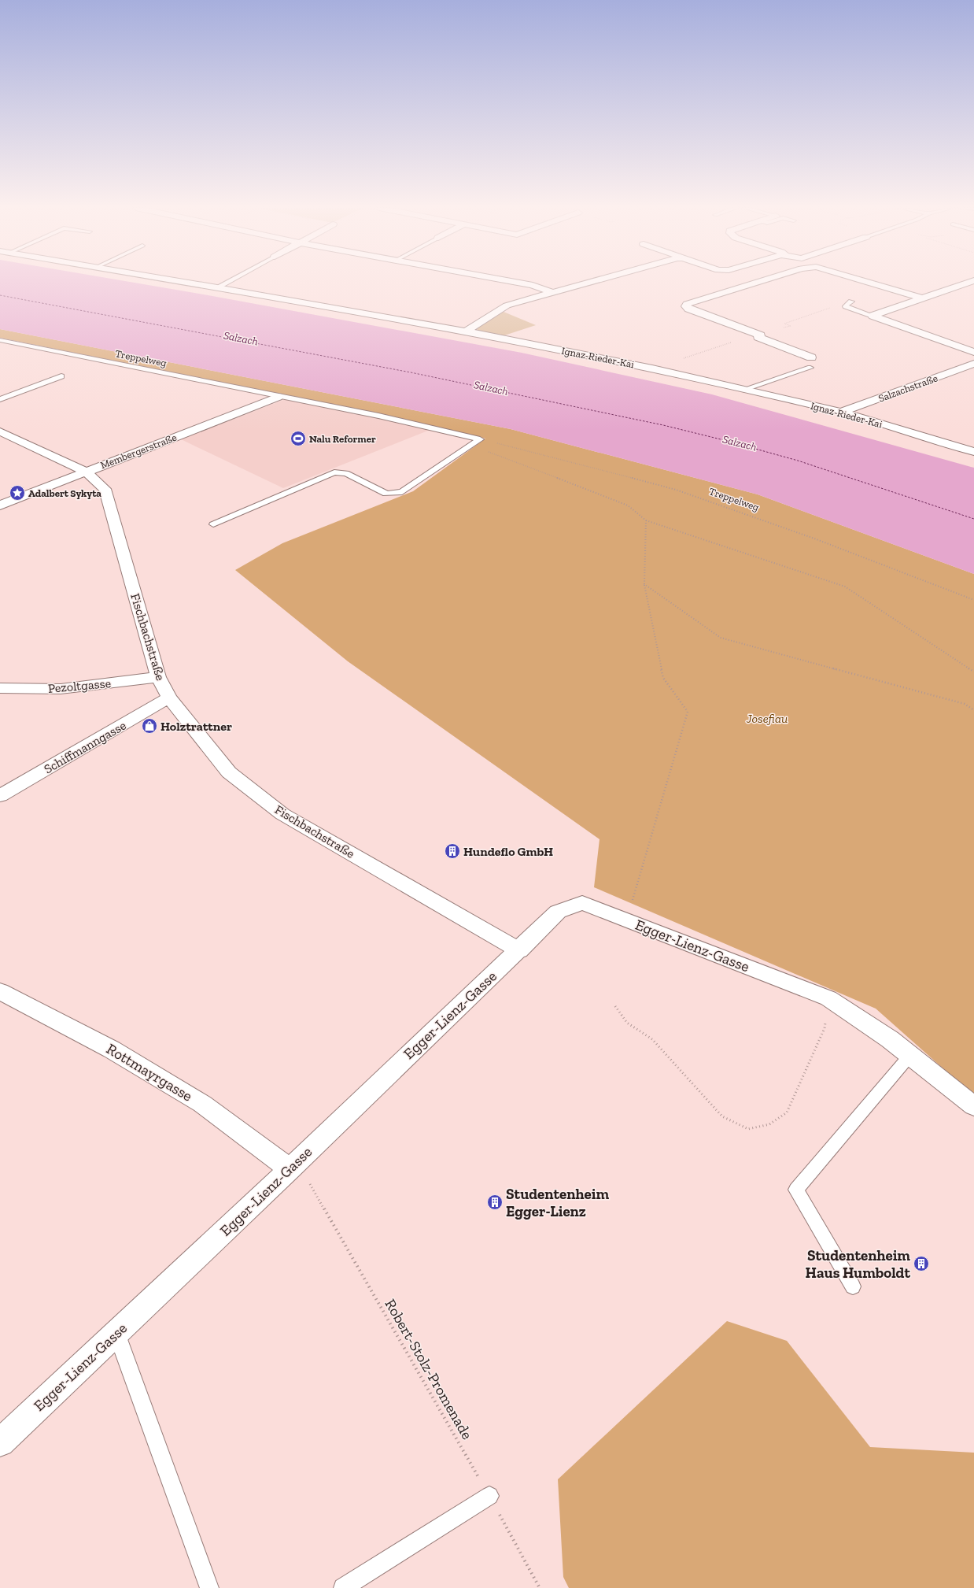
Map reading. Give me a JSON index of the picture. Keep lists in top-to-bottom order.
{
  "streets": {
    "street": [
      "Ignaz-Rieder-Kai",
      "Salzachstraße",
      "Membergerstraße",
      "Fischbachstraße",
      "Pezoltgasse",
      "Schiffmanngasse",
      "Egger-Lienz-Gasse",
      "Rottmayrgasse"
    ],
    "lane": ["Treppelweg"],
    "path": ["Robert-Stolz-Promenade"]
  },
  "crossings": [
    ["Ignaz-Rieder-Kai", "Salzachstraße"],
    ["Treppelweg", "Membergerstraße"],
    ["Membergerstraße", "Fischbachstraße"],
    ["Fischbachstraße", "Pezoltgasse"],
    ["Fischbachstraße", "Schiffmanngasse"],
    ["Fischbachstraße", "Egger-Lienz-Gasse"],
    ["Egger-Lienz-Gasse", "Rottmayrgasse"],
    ["Egger-Lienz-Gasse", "Robert-Stolz-Promenade"],
    ["Rottmayrgasse", "Robert-Stolz-Promenade"]
  ],
  "water": ["Salzach"],
  "parks": ["Josefiau"],
  "places": {
    "sports": ["Nalu Reformer"],
    "place": ["Adalbert Sykyta"],
    "shop": ["Holztrattner"],
    "building": ["Hundeflo GmbH", "Studentenheim Egger-Lienz", "Studentenheim Haus Humboldt"]
  }
}
